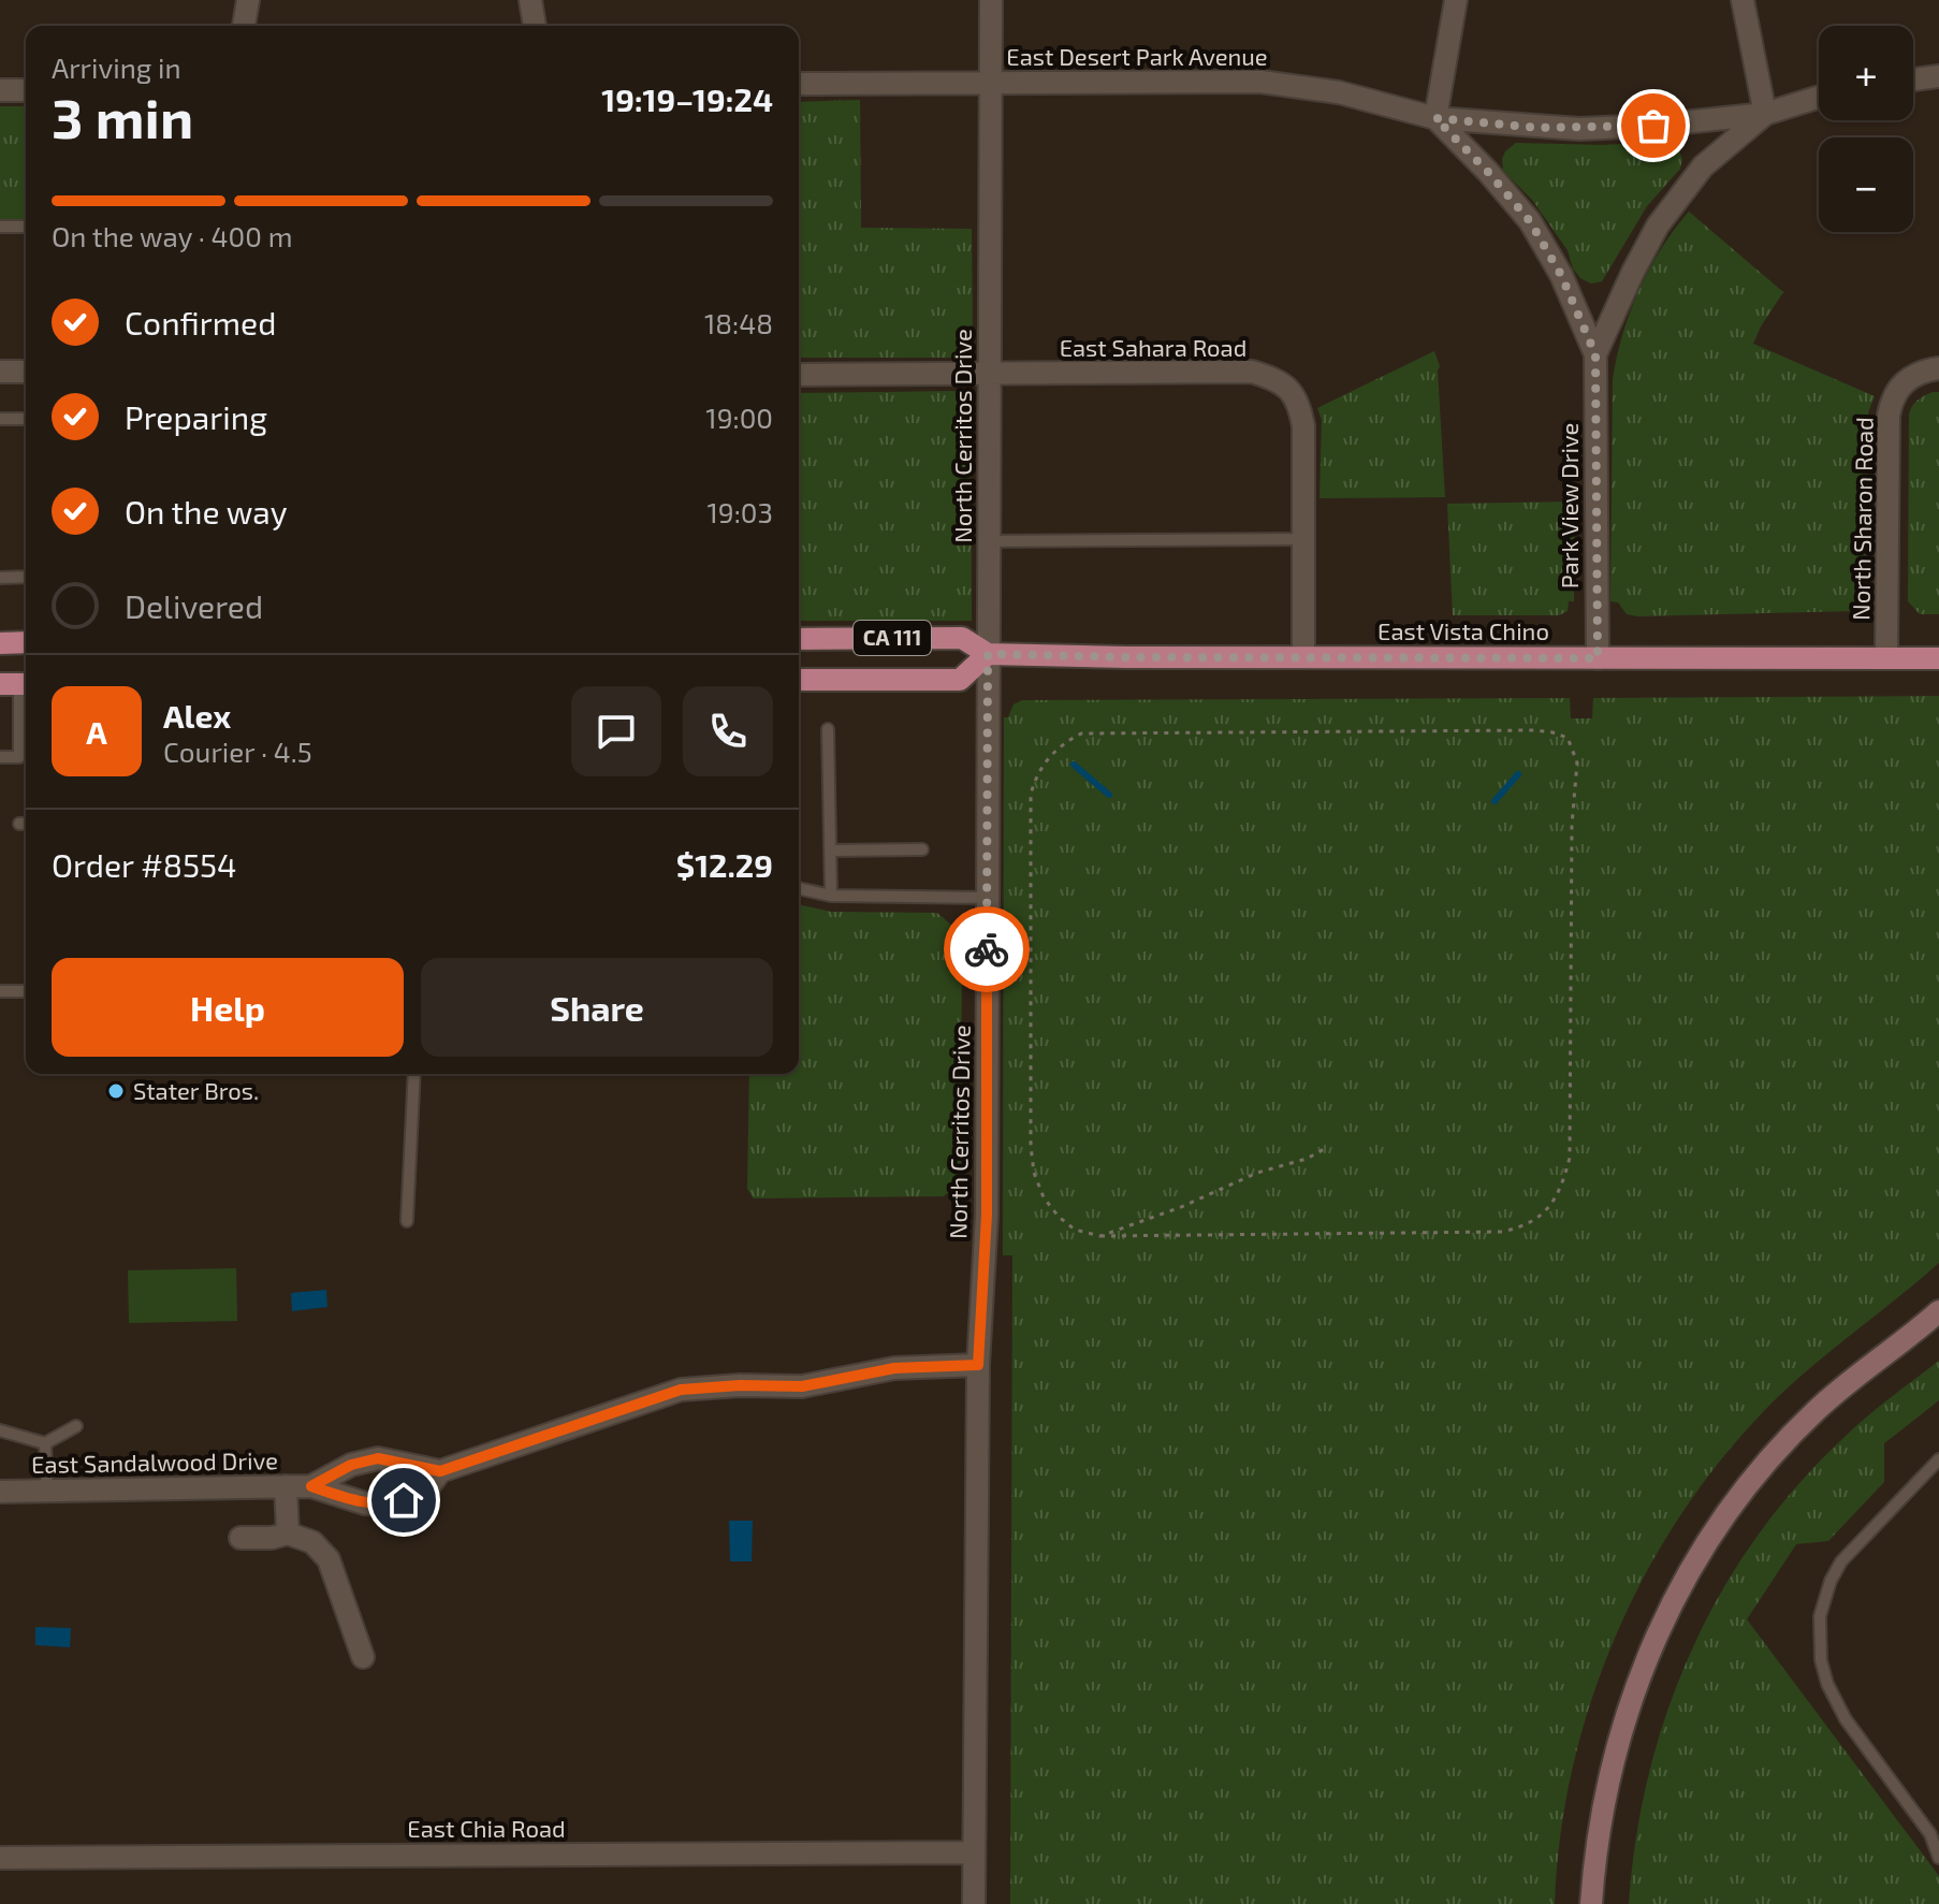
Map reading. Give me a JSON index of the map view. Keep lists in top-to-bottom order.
{
  "streets": {
    "main road": ["East Vista Chino", "CA 111"],
    "street": [
      "East Desert Park Avenue",
      "East Sahara Road",
      "North Cerritos Drive",
      "Park View Drive",
      "North Sharon Road",
      "East Sandalwood Drive",
      "East Chia Road"
    ]
  },
  "crossings": [
    ["East Desert Park Avenue", "North Cerritos Drive"],
    ["East Desert Park Avenue", "Park View Drive"],
    ["East Sahara Road", "North Cerritos Drive"],
    ["East Sahara Road", "East Vista Chino"],
    ["North Cerritos Drive", "East Vista Chino"],
    ["North Cerritos Drive", "CA 111"],
    ["North Cerritos Drive", "East Sandalwood Drive"],
    ["North Cerritos Drive", "East Chia Road"],
    ["Park View Drive", "East Vista Chino"],
    ["North Sharon Road", "East Vista Chino"],
    ["East Vista Chino", "CA 111"]
  ],
  "places": ["Stater Bros."],
  "page": {
    "map_buttons": ["+", "−"],
    "heading": ["3 min", "Arriving in", "19:19–19:24"],
    "panel": [
      "Alex",
      "Courier · 4.5",
      "Order #8554",
      "$12.29"
    ],
    "bar": "On the way · 400 m",
    "list": [
      ["Confirmed", "18:48"],
      ["Preparing", "19:00"],
      ["On the way", "19:03"],
      "Delivered"
    ],
    "round": "A",
    "buttons": ["Help", "Share"]
  }
}
